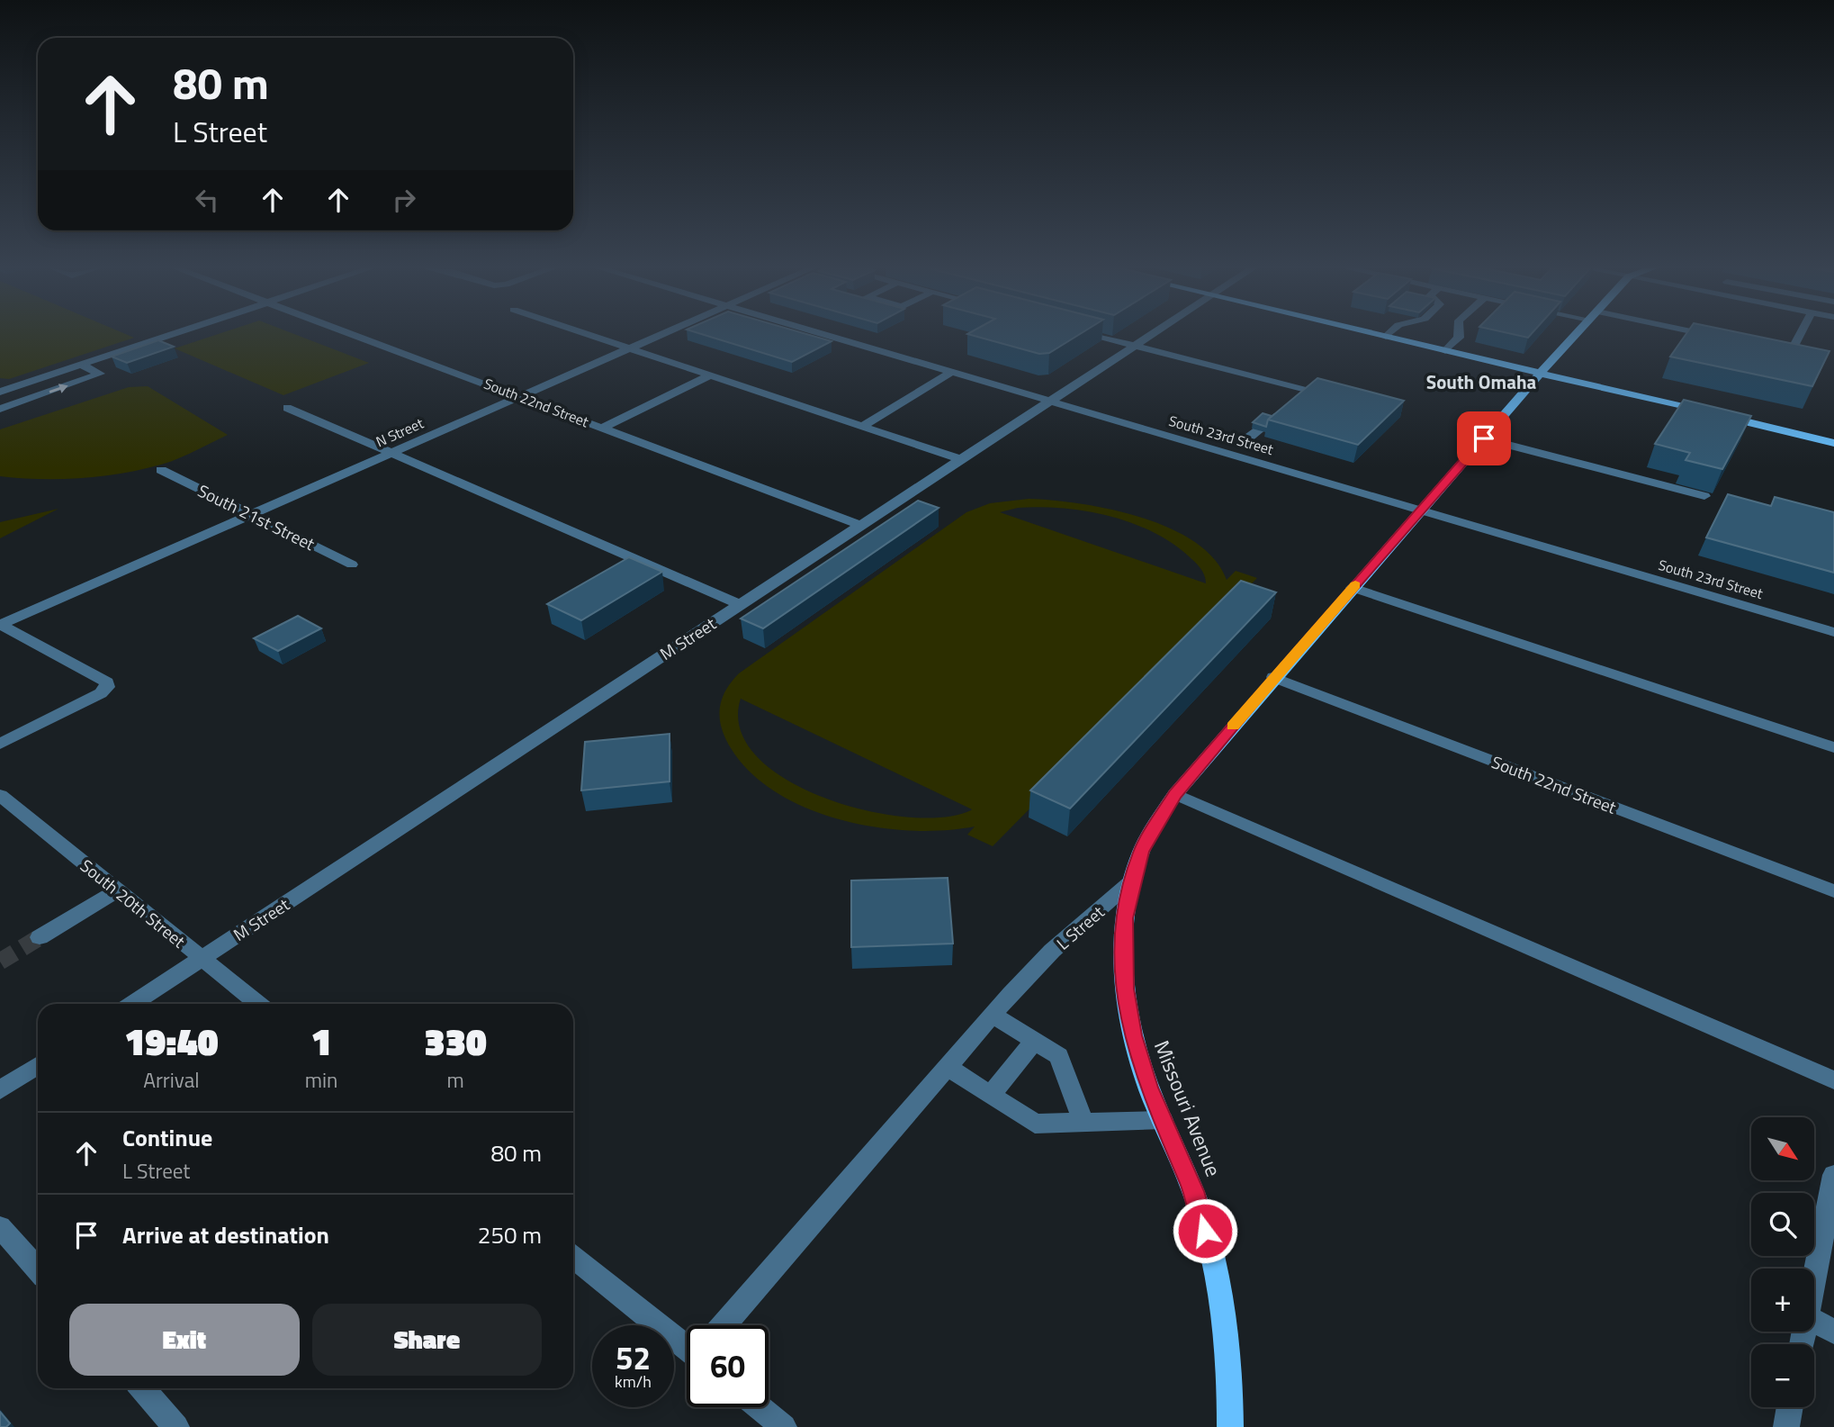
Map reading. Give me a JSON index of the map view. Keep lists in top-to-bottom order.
{
  "streets": {
    "main road": ["Missouri Avenue"],
    "street": [
      "South 22nd Street",
      "N Street",
      "South 23rd Street",
      "South 21st Street",
      "M Street",
      "South 20th Street",
      "L Street"
    ]
  },
  "crossings": [
    ["South 22nd Street", "N Street"],
    ["South 22nd Street", "M Street"],
    ["N Street", "South 21st Street"],
    ["South 23rd Street", "M Street"],
    ["M Street", "South 20th Street"],
    ["L Street", "Missouri Avenue"]
  ],
  "districts": ["South Omaha"],
  "north": "bottom right",
  "page": {
    "turn": ["80 m", "L Street"],
    "eta": [
      "19:40",
      "Arrival",
      "1",
      "min",
      "330",
      "m"
    ],
    "list": [
      {
        "name": "Continue",
        "note": "L Street",
        "value": "80 m"
      },
      {
        "name": "Arrive at destination",
        "value": "250 m"
      }
    ],
    "map_buttons": ["+", "−"],
    "buttons": ["Exit", "Share"],
    "speed": "52 km/h",
    "limit": "60"
  }
}
